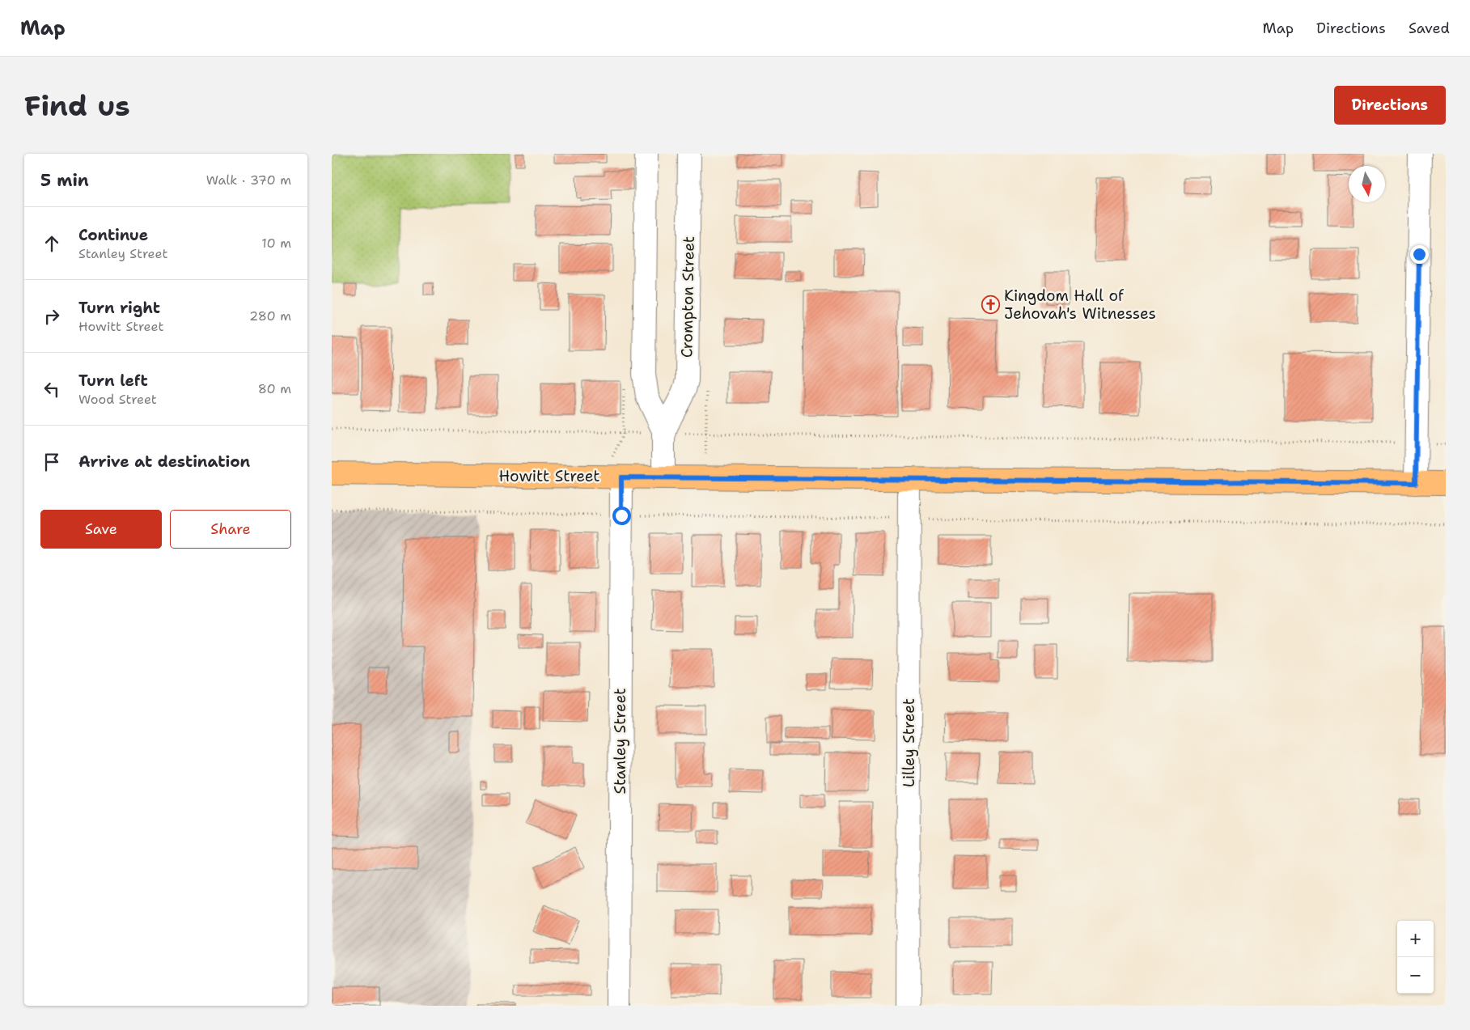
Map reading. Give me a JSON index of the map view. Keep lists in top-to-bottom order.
{
  "streets": {
    "main road": ["Howitt Street"],
    "street": ["Crompton Street", "Stanley Street", "Lilley Street"]
  },
  "crossings": [
    ["Crompton Street", "Howitt Street"],
    ["Howitt Street", "Stanley Street"],
    ["Howitt Street", "Lilley Street"]
  ],
  "places": {
    "church": ["Kingdom Hall of Jehovah's Witnesses"]
  },
  "north": "bottom",
  "page": {
    "header": "Map",
    "nav": ["Map", "Directions", "Saved"],
    "buttons": [
      "Directions",
      ["Save", "Share"]
    ],
    "title": "Find us",
    "heading": ["5 min", "Walk · 370 m"],
    "list": [
      ["Continue", "Stanley Street", "10 m"],
      ["Turn right", "Howitt Street", "280 m"],
      ["Turn left", "Wood Street", "80 m"],
      "Arrive at destination"
    ],
    "map_buttons": ["+", "−"]
  }
}
